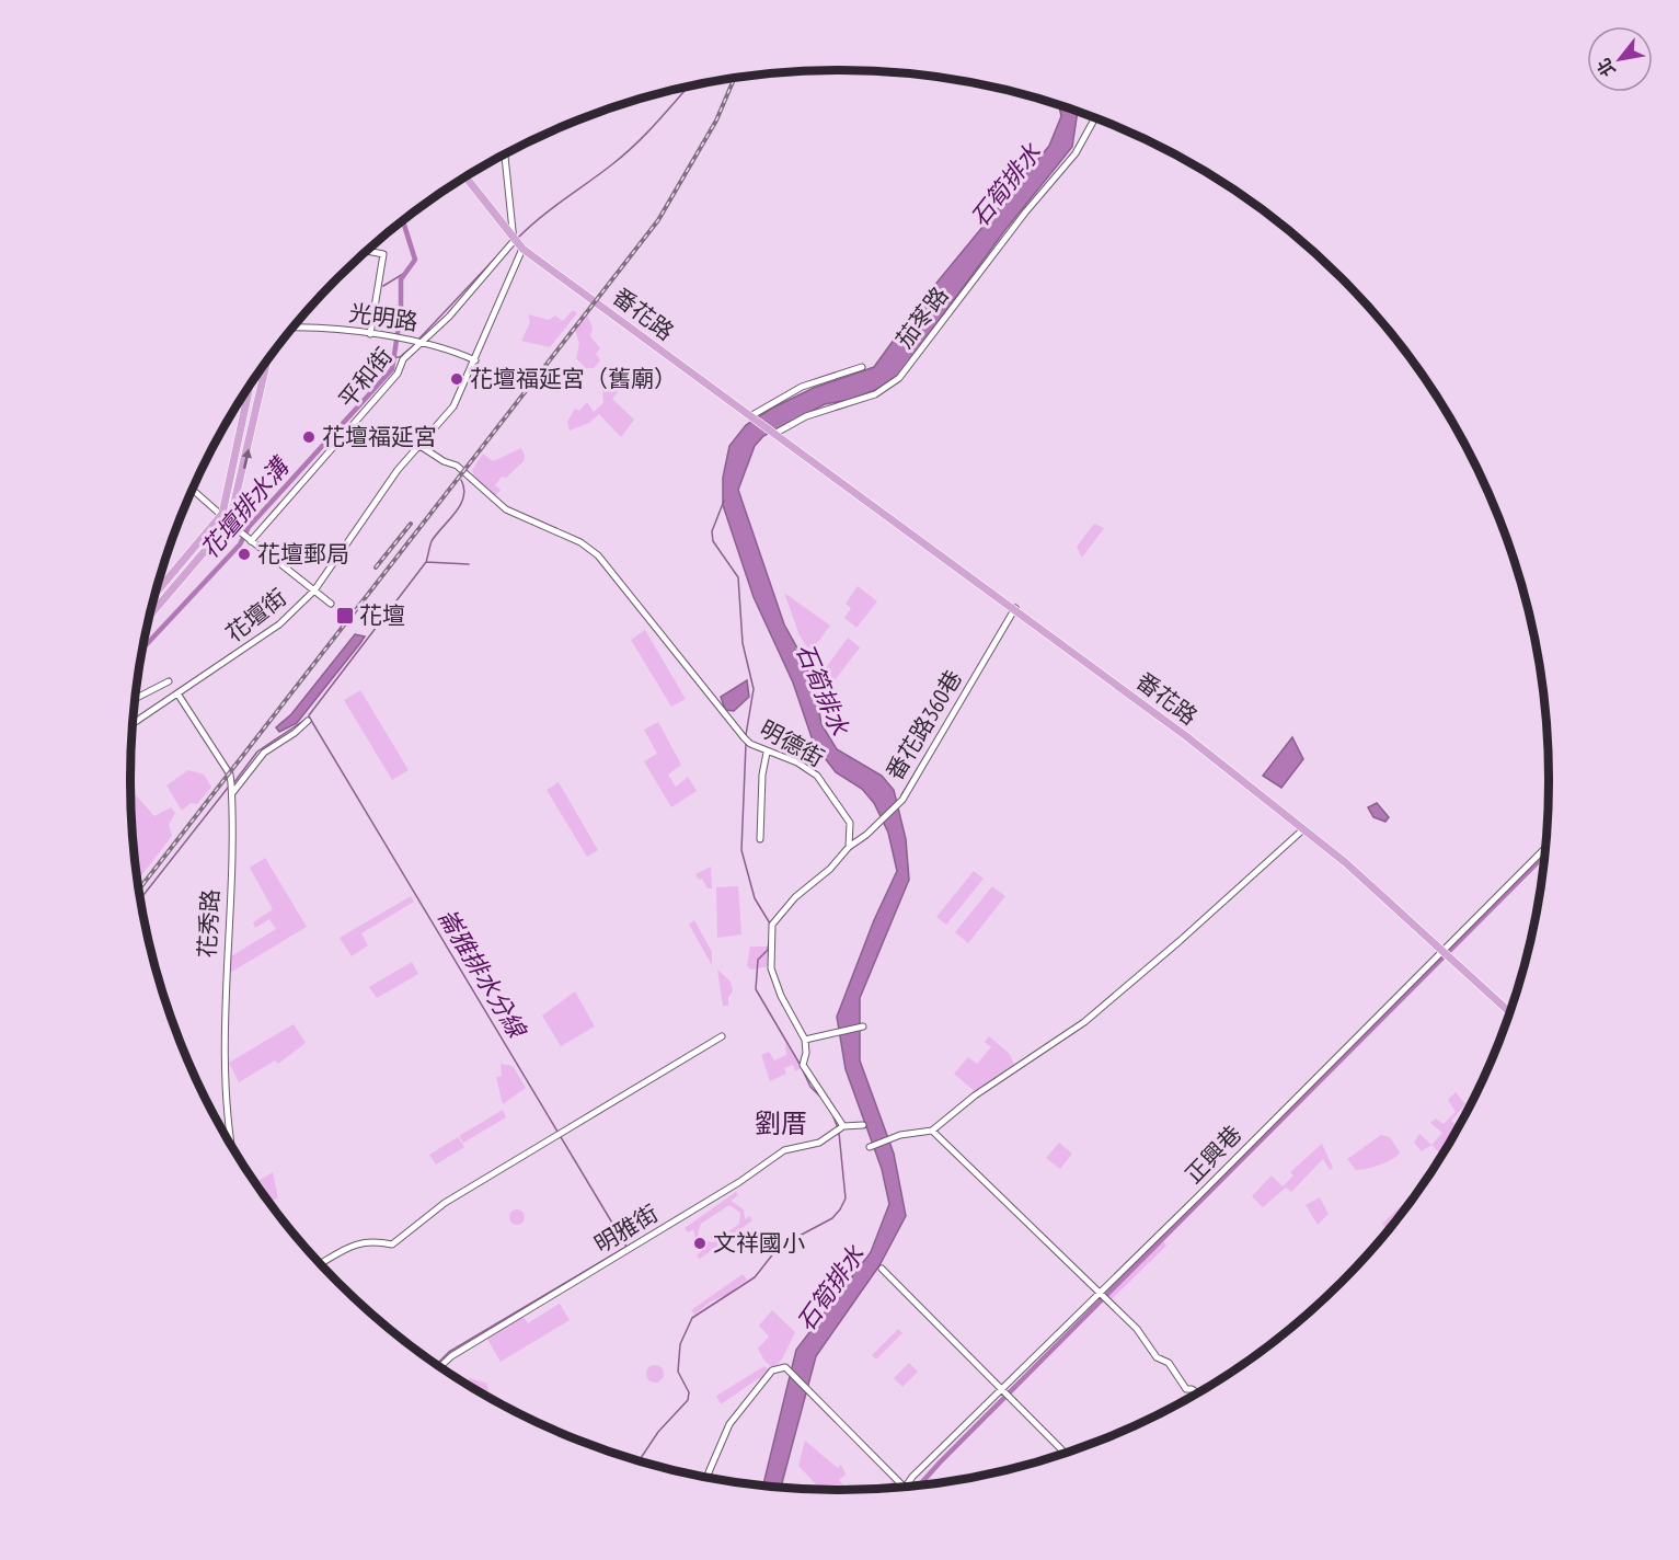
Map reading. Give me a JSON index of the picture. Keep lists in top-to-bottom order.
{
  "streets": {
    "main road": ["番花路"],
    "street": [
      "光明路",
      "茄苳路",
      "平和街",
      "花壇街",
      "番花路360巷",
      "明德街",
      "花秀路",
      "正興巷",
      "明雅街"
    ]
  },
  "crossings": [
    ["番花路", "茄苳路"],
    ["番花路", "平和街"],
    ["番花路", "花壇街"],
    ["番花路", "番花路360巷"],
    ["番花路", "正興巷"],
    ["光明路", "平和街"],
    ["光明路", "花壇街"],
    ["花壇街", "明德街"],
    ["花壇街", "花秀路"],
    ["番花路360巷", "明德街"]
  ],
  "districts": ["劉厝"],
  "water": ["石筍排水", "花壇排水溝", "崙雅排水分線"],
  "places": {
    "other": [
      "花壇福延宮（舊廟）",
      "花壇福延宮",
      "花壇郵局",
      "文祥國小"
    ],
    "transit": ["花壇"]
  },
  "north": "bottom left"
}
